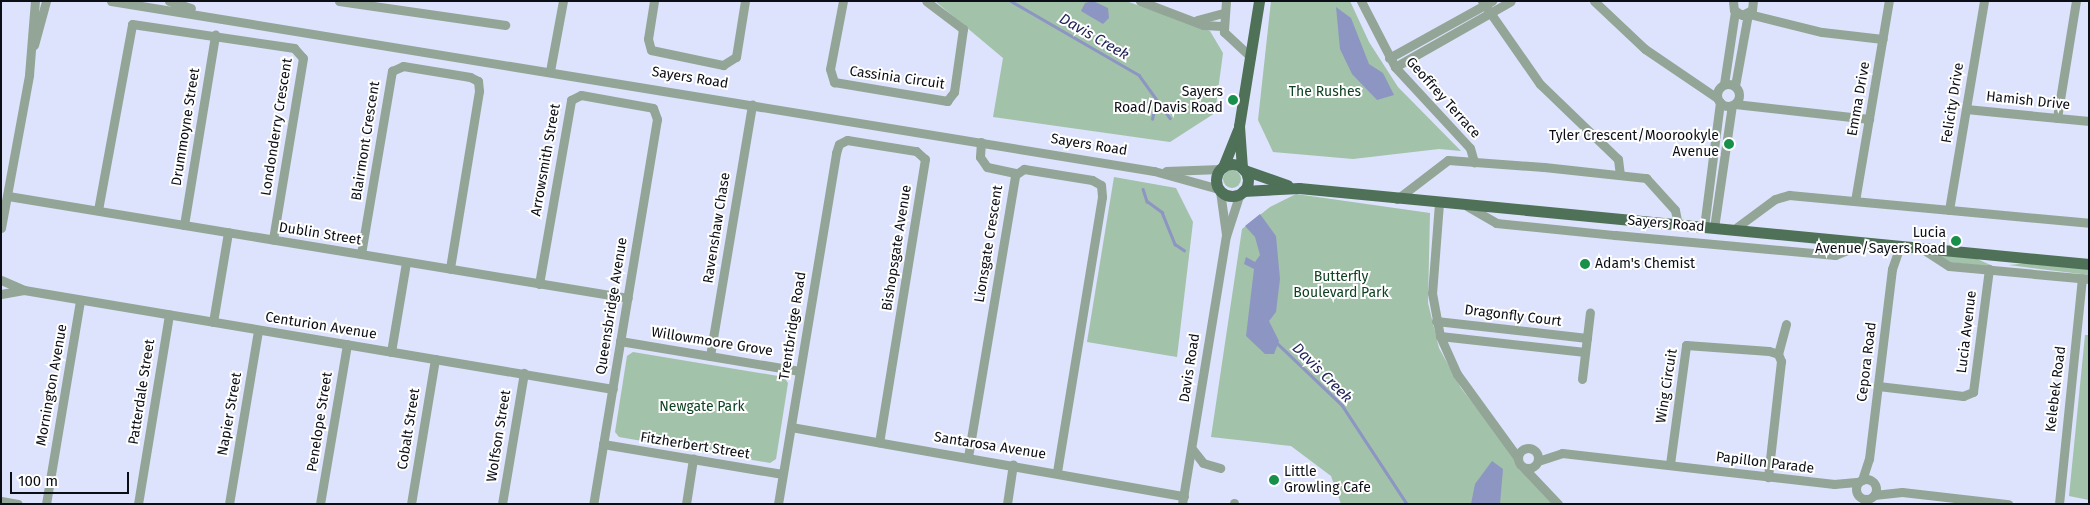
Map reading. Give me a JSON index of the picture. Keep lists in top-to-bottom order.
{
  "streets": {
    "main road": ["Sayers Road"],
    "street": [
      "Cassinia Circuit",
      "Geoffrey Terrace",
      "Emma Drive",
      "Hamish Drive",
      "Felicity Drive",
      "Drummoyne Street",
      "Londonderry Crescent",
      "Blairmont Crescent",
      "Arrowsmith Street",
      "Ravenshaw Chase",
      "Dublin Street",
      "Lionsgate Crescent",
      "Bishopsgate Avenue",
      "Queensbridge Avenue",
      "Dragonfly Court",
      "Centurion Avenue",
      "Trentbridge Road",
      "Lucia Avenue",
      "Willowmoore Grove",
      "Cepora Road",
      "Davis Road",
      "Mornington Avenue",
      "Wing Circuit",
      "Kelebek Road",
      "Patterdale Street",
      "Napier Street",
      "Penelope Street",
      "Cobalt Street",
      "Wolfson Street",
      "Fitzherbert Street",
      "Santarosa Avenue",
      "Papillon Parade"
    ]
  },
  "crossings": [
    ["Sayers Road", "Geoffrey Terrace"],
    ["Sayers Road", "Ravenshaw Chase"],
    ["Sayers Road", "Cepora Road"],
    ["Hamish Drive", "Felicity Drive"],
    ["Drummoyne Street", "Londonderry Crescent"],
    ["Drummoyne Street", "Dublin Street"],
    ["Londonderry Crescent", "Dublin Street"],
    ["Blairmont Crescent", "Dublin Street"],
    ["Arrowsmith Street", "Dublin Street"],
    ["Arrowsmith Street", "Queensbridge Avenue"],
    ["Ravenshaw Chase", "Willowmoore Grove"],
    ["Dublin Street", "Queensbridge Avenue"],
    ["Lionsgate Crescent", "Santarosa Avenue"],
    ["Bishopsgate Avenue", "Trentbridge Road"],
    ["Bishopsgate Avenue", "Santarosa Avenue"],
    ["Queensbridge Avenue", "Centurion Avenue"],
    ["Queensbridge Avenue", "Willowmoore Grove"],
    ["Queensbridge Avenue", "Fitzherbert Street"],
    ["Centurion Avenue", "Mornington Avenue"],
    ["Centurion Avenue", "Patterdale Street"],
    ["Centurion Avenue", "Napier Street"],
    ["Centurion Avenue", "Penelope Street"],
    ["Centurion Avenue", "Cobalt Street"],
    ["Centurion Avenue", "Wolfson Street"],
    ["Trentbridge Road", "Willowmoore Grove"],
    ["Trentbridge Road", "Fitzherbert Street"],
    ["Trentbridge Road", "Santarosa Avenue"],
    ["Lucia Avenue", "Cepora Road"],
    ["Cepora Road", "Papillon Parade"],
    ["Davis Road", "Santarosa Avenue"],
    ["Wing Circuit", "Papillon Parade"]
  ],
  "water": ["Davis Creek"],
  "parks": ["The Rushes", "Butterfly Boulevard Park", "Newgate Park"],
  "places": [
    "Sayers Road/Davis Road",
    "Tyler Crescent/Moorookyle Avenue",
    "Lucia Avenue/Sayers Road",
    "Adam's Chemist",
    "Little Growling Cafe"
  ],
  "scale_bar": "100 m"
}
